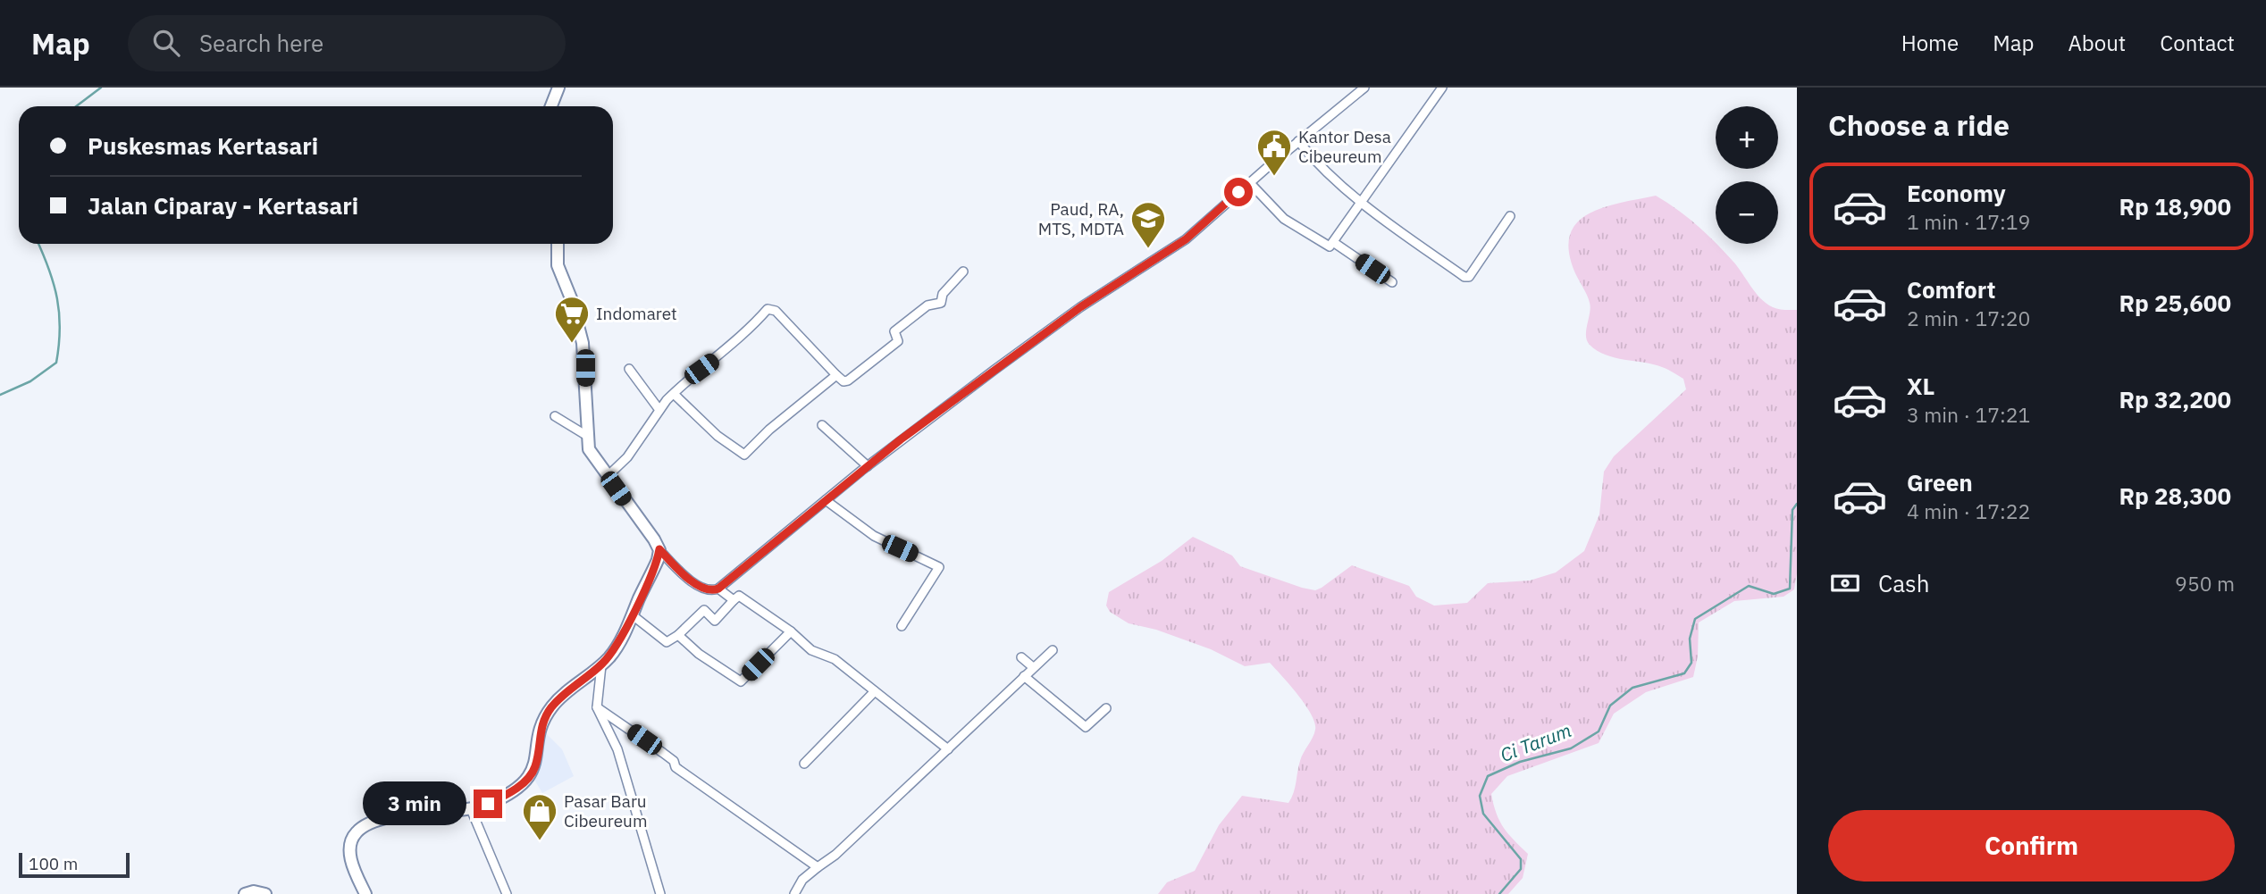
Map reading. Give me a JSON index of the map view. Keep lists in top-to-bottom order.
{
  "water": ["Ci Tarum"],
  "places": {
    "public building": ["Kantor Desa Cibeureum"],
    "school or university": ["Paud, RA, MTS, MDTA"],
    "supermarket": ["Indomaret"],
    "shop": ["Pasar Baru Cibeureum"]
  },
  "scale_bar": "100 m",
  "page": {
    "header": "Map",
    "search": "Search here",
    "nav": [
      "Home",
      "Map",
      "About",
      "Contact"
    ],
    "heading": "Choose a ride",
    "map_buttons": ["+", "−"],
    "banner": ["Puskesmas Kertasari", "Jalan Ciparay - Kertasari"],
    "list": [
      {
        "name": "Economy",
        "note": "1 min · 17:19",
        "value": "Rp 18,900"
      },
      {
        "name": "Comfort",
        "note": "2 min · 17:20",
        "value": "Rp 25,600"
      },
      {
        "name": "XL",
        "note": "3 min · 17:21",
        "value": "Rp 32,200"
      },
      {
        "name": "Green",
        "note": "4 min · 17:22",
        "value": "Rp 28,300"
      }
    ],
    "pay": ["Cash", "950 m"],
    "bubble": "3 min",
    "buttons": "Confirm",
    "scale": "100 m"
  }
}
